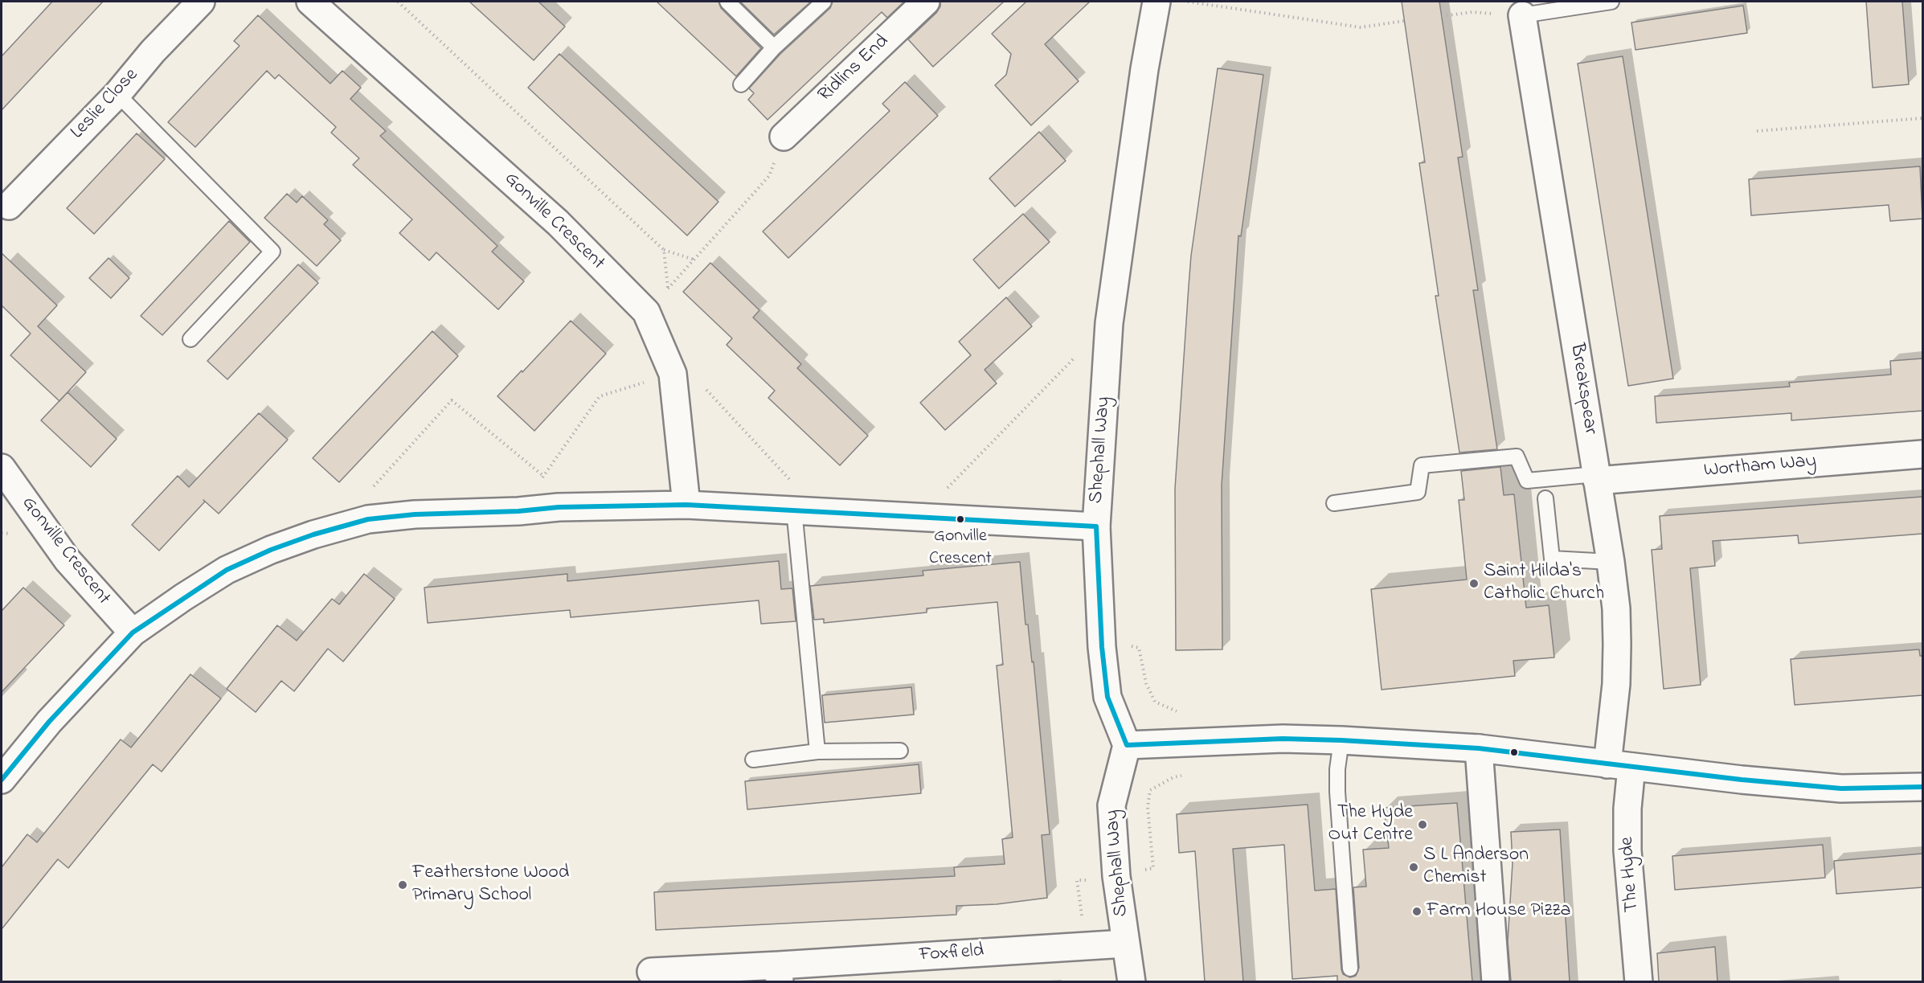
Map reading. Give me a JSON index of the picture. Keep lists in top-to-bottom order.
{
  "streets": {
    "street": [
      "Ridlins End",
      "Leslie Close",
      "Gonville Crescent",
      "Breakspear",
      "Shephall Way",
      "Wortham Way",
      "The Hyde",
      "Foxfield"
    ]
  },
  "crossings": [
    ["Breakspear", "Wortham Way"],
    ["Breakspear", "The Hyde"],
    ["Shephall Way", "Foxfield"]
  ],
  "places": [
    "Gonville Crescent",
    "Saint Hilda's Catholic Church",
    "The Hyde Out Centre",
    "S L Anderson Chemist",
    "Featherstone Wood Primary School",
    "Farm House Pizza"
  ]
}
